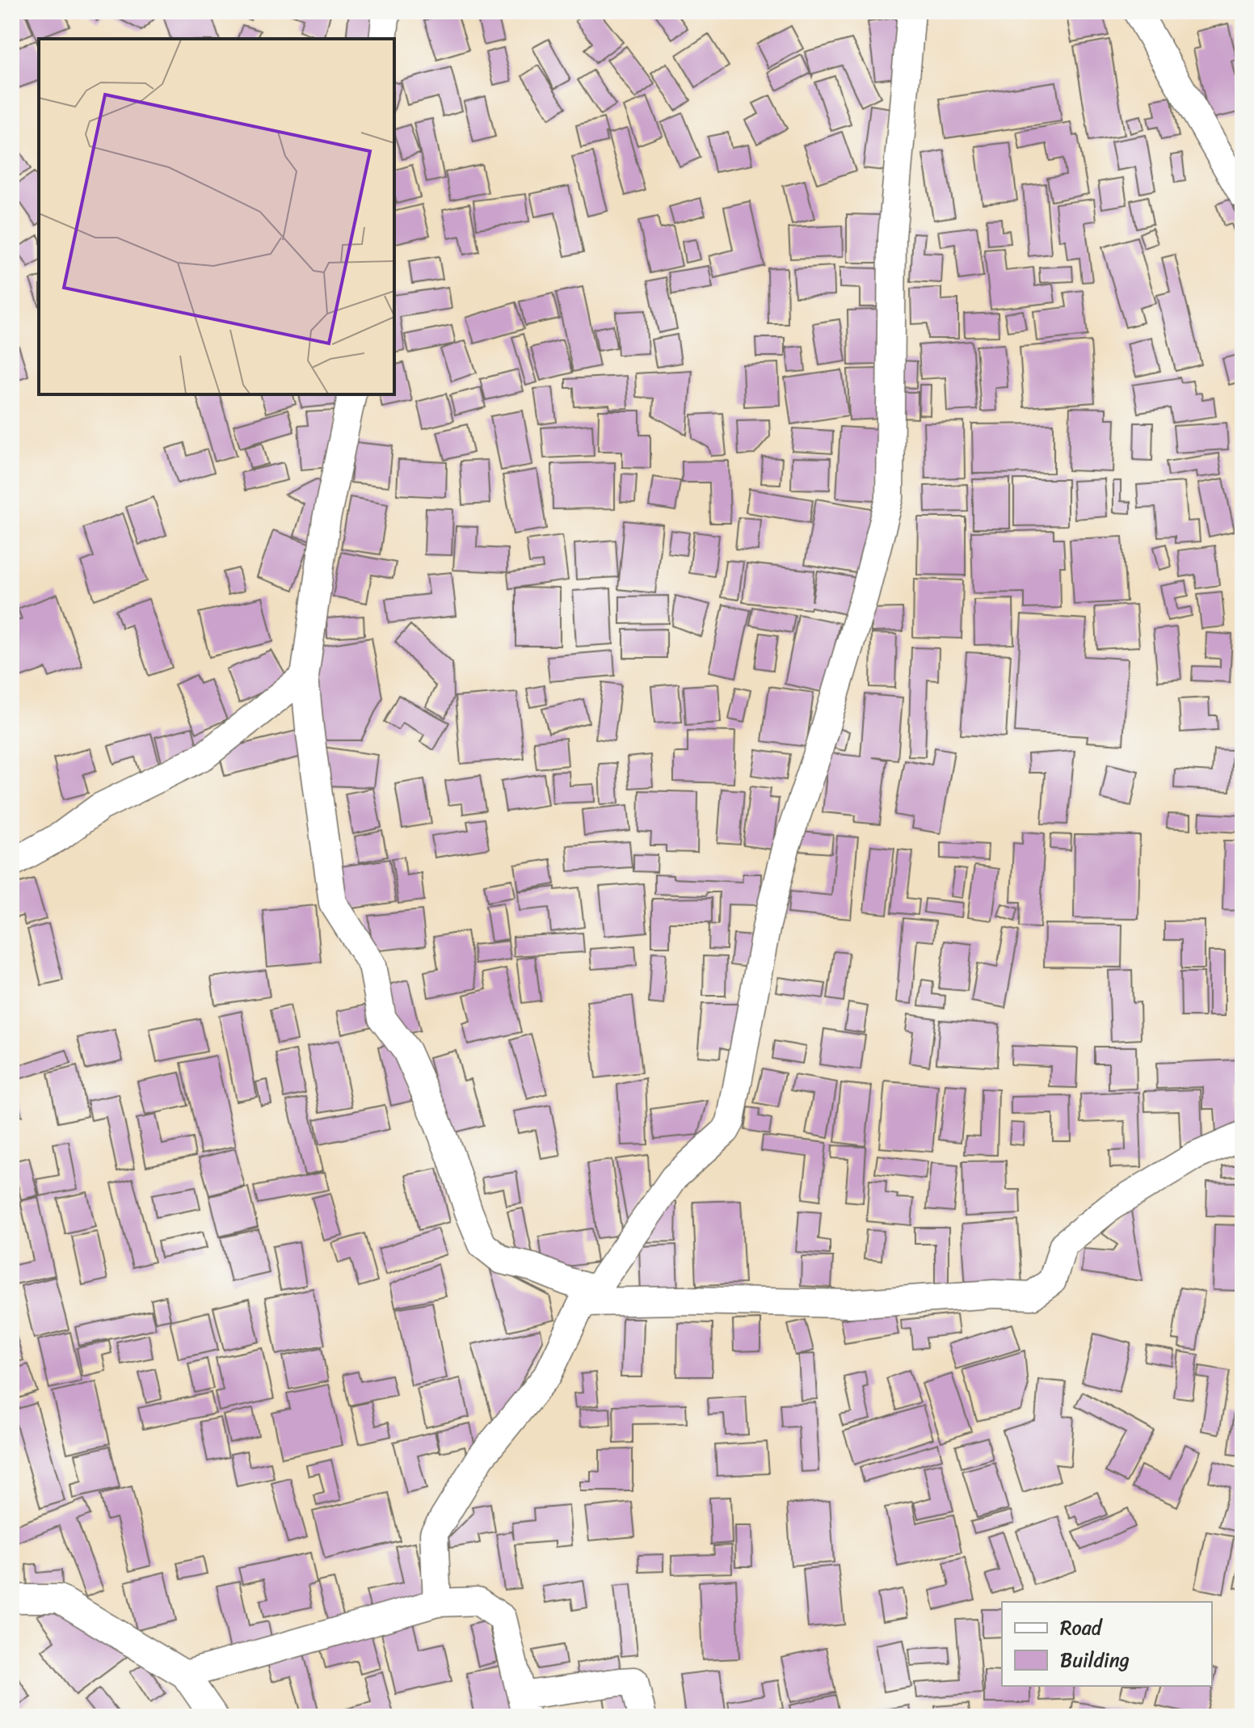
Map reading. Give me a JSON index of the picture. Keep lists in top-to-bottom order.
{
  "legend": ["Road", "Building"]
}
